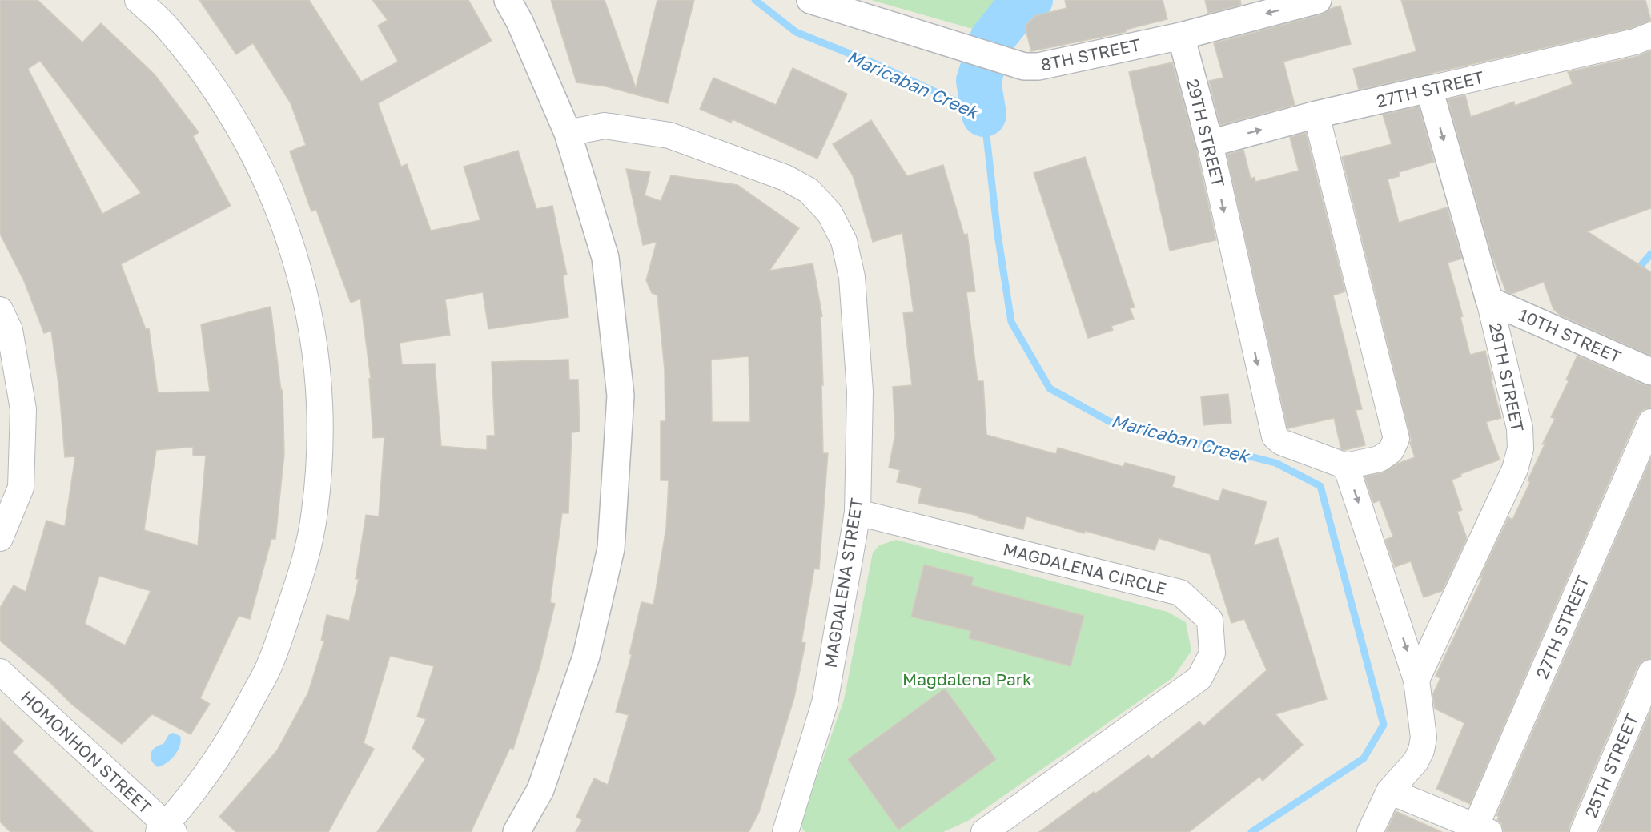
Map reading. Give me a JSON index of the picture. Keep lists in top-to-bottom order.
{
  "streets": {
    "street": [
      "8TH STREET",
      "27TH STREET",
      "29TH STREET",
      "10TH STREET",
      "MAGDALENA CIRCLE",
      "MAGDALENA STREET",
      "HOMONHON STREET",
      "25TH STREET"
    ]
  },
  "crossings": [
    ["8TH STREET", "29TH STREET"],
    ["27TH STREET", "29TH STREET"],
    ["29TH STREET", "10TH STREET"],
    ["MAGDALENA CIRCLE", "MAGDALENA STREET"]
  ],
  "one_way": ["29TH STREET"],
  "water": ["Maricaban Creek"],
  "parks": ["Magdalena Park"]
}
